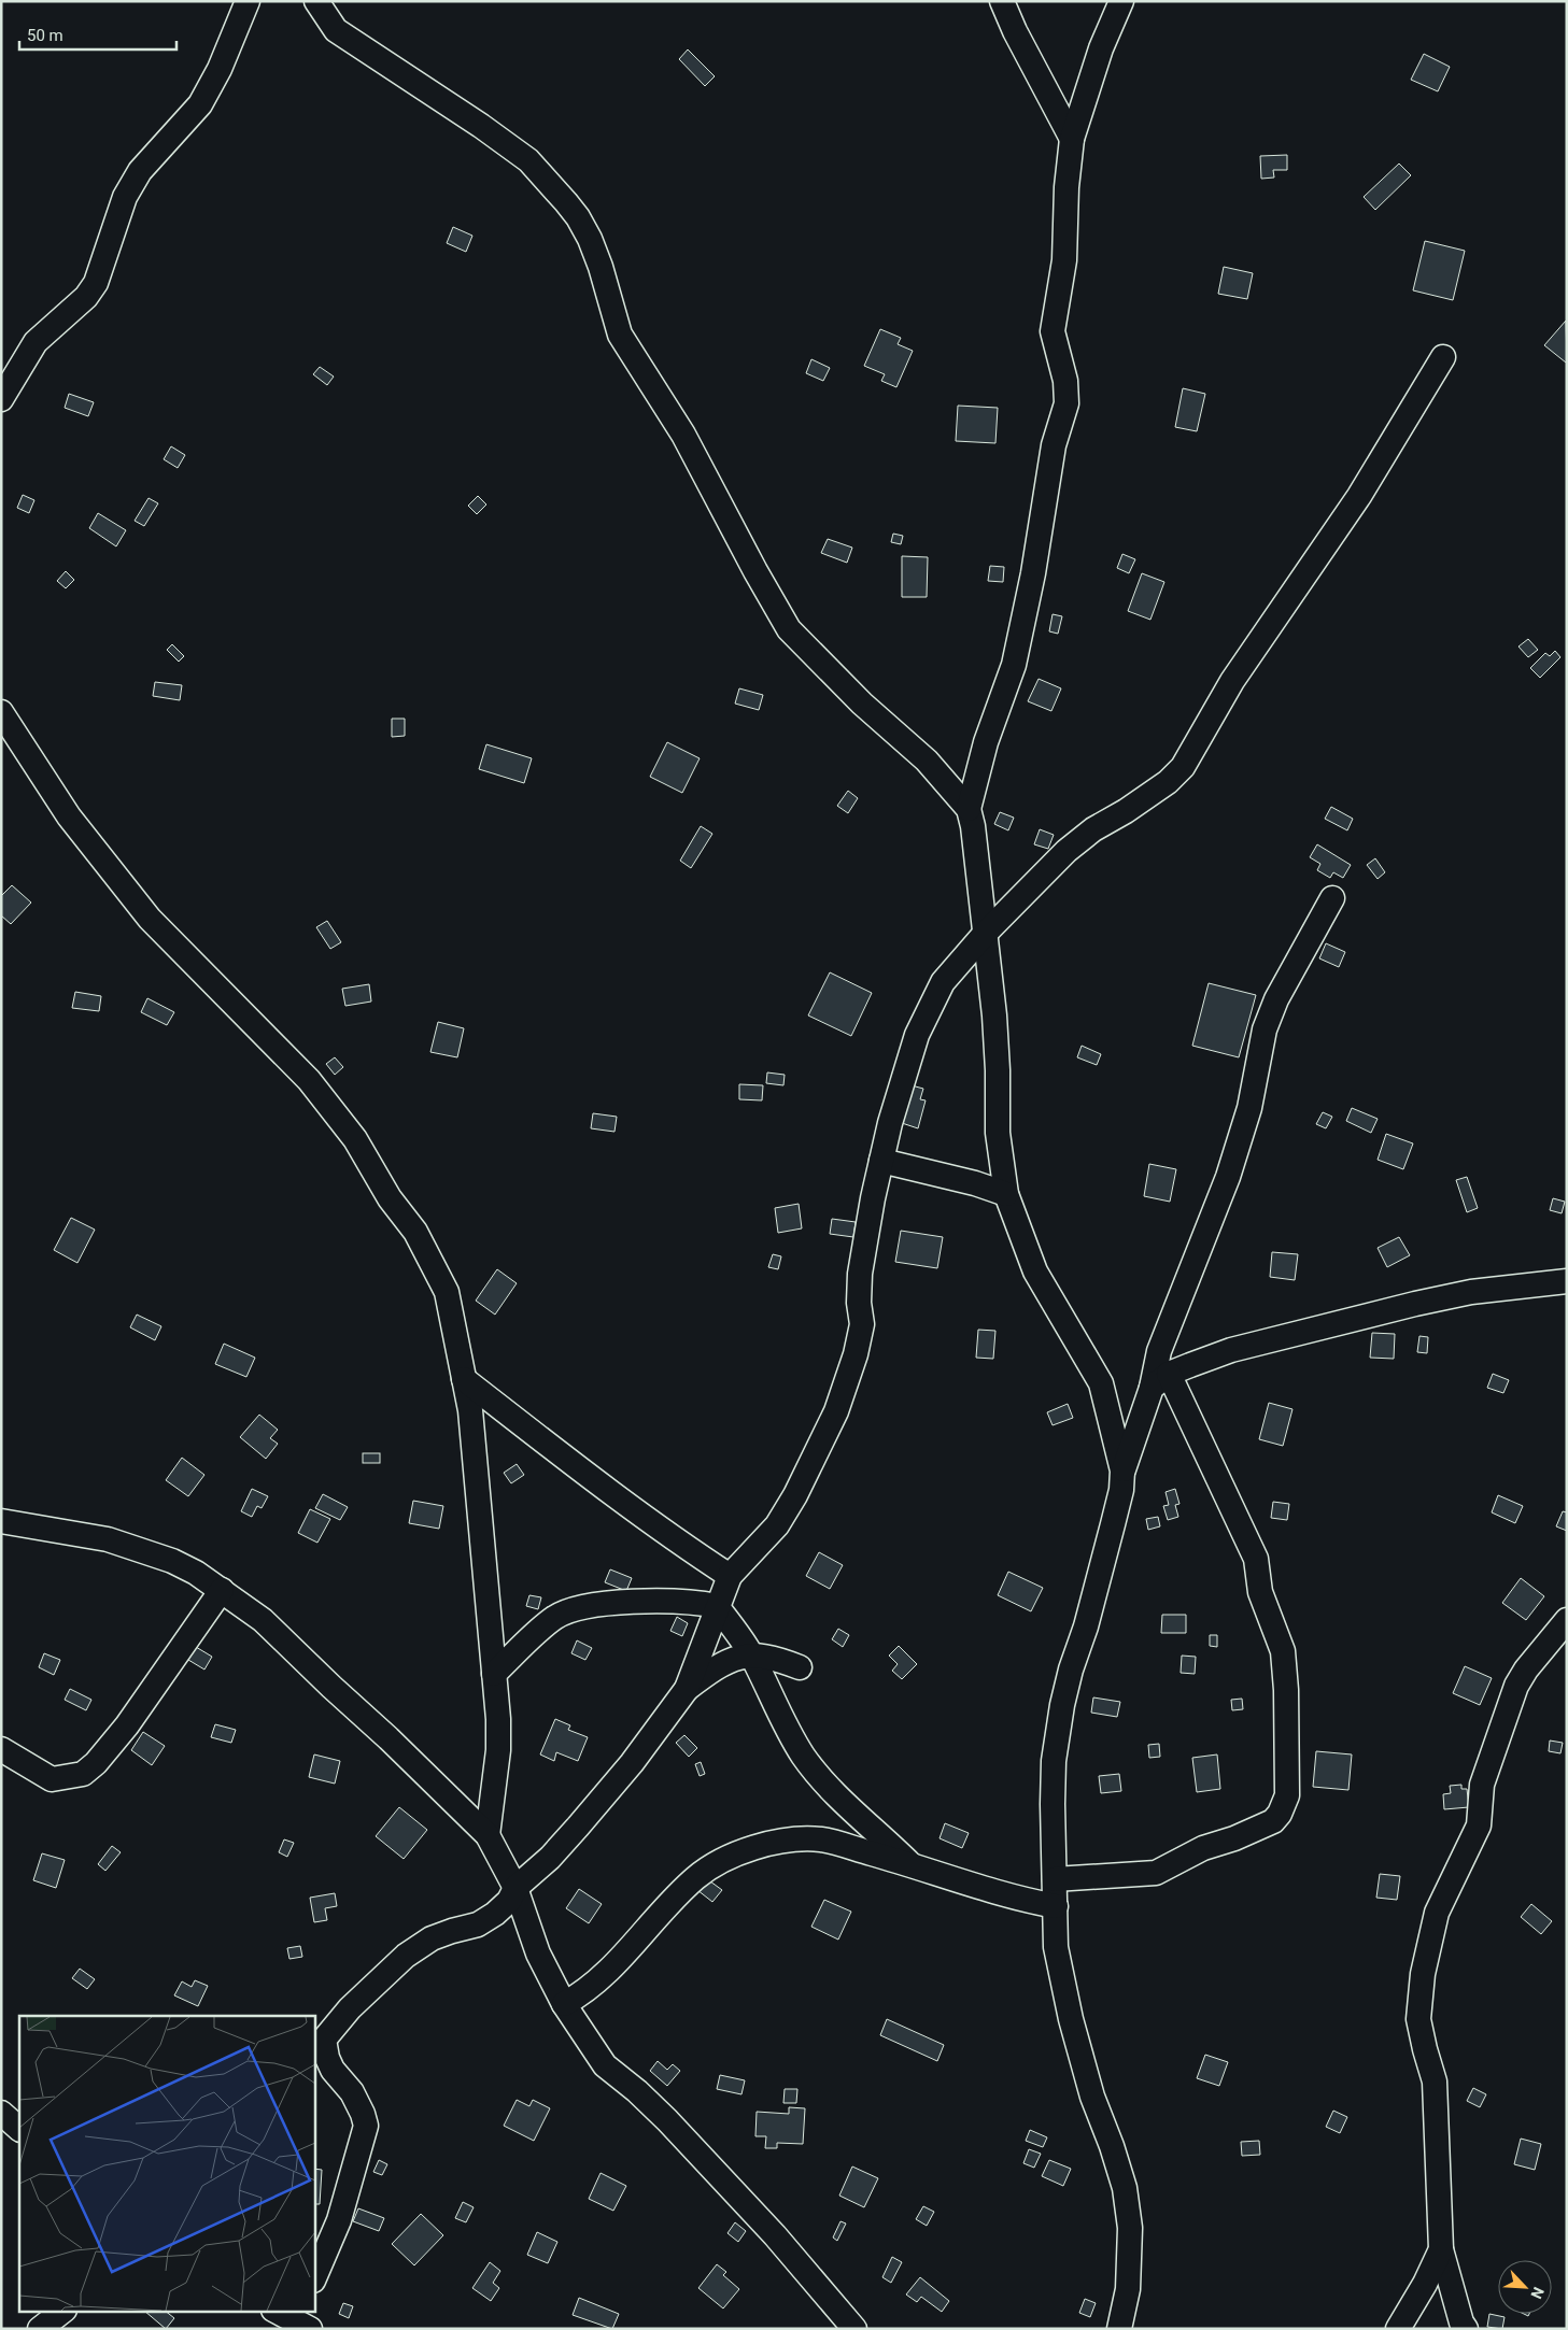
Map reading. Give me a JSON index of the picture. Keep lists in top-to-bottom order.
{
  "scale_bar": "50 m",
  "north": "bottom right"
}
